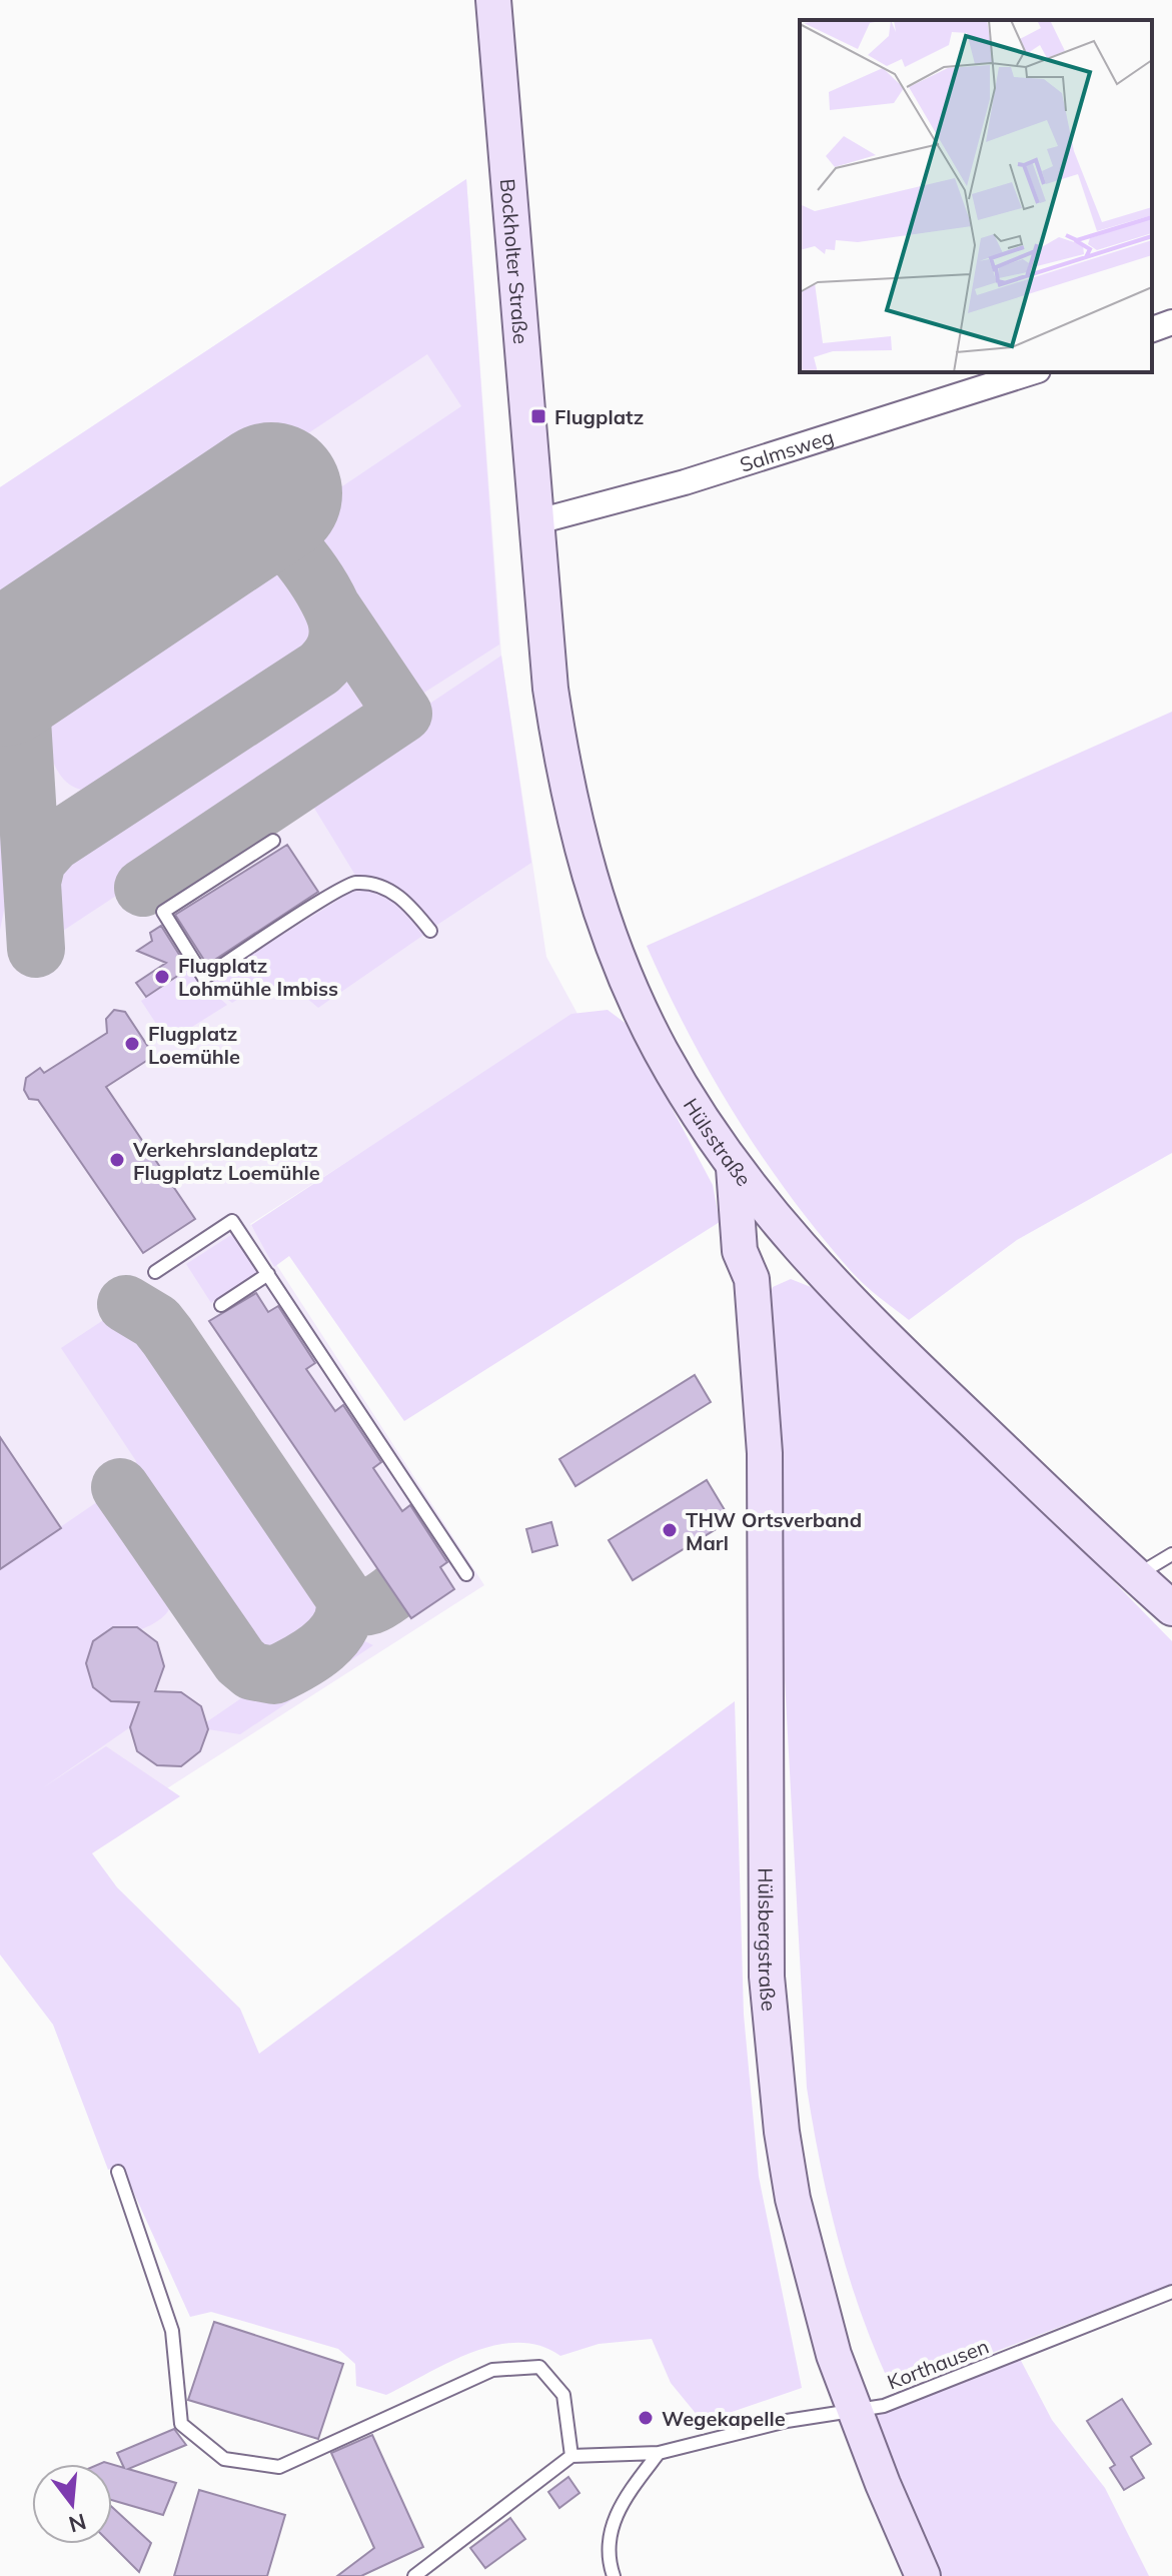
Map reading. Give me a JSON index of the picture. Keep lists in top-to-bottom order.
{
  "streets": {
    "street": [
      "Bockholter Straße",
      "Salmsweg",
      "Hülsstraße",
      "Hülsbergstraße"
    ],
    "lane": ["Korthausen"]
  },
  "crossings": [
    ["Bockholter Straße", "Salmsweg"],
    ["Bockholter Straße", "Hülsstraße"],
    ["Salmsweg", "Hülsstraße"],
    ["Hülsstraße", "Hülsbergstraße"],
    ["Hülsbergstraße", "Korthausen"]
  ],
  "places": {
    "transit": ["Flugplatz"],
    "other": [
      "Flugplatz Lohmühle Imbiss",
      "Flugplatz Loemühle",
      "Verkehrslandeplatz Flugplatz Loemühle",
      "THW Ortsverband Marl",
      "Wegekapelle"
    ]
  },
  "north": "bottom"
}
